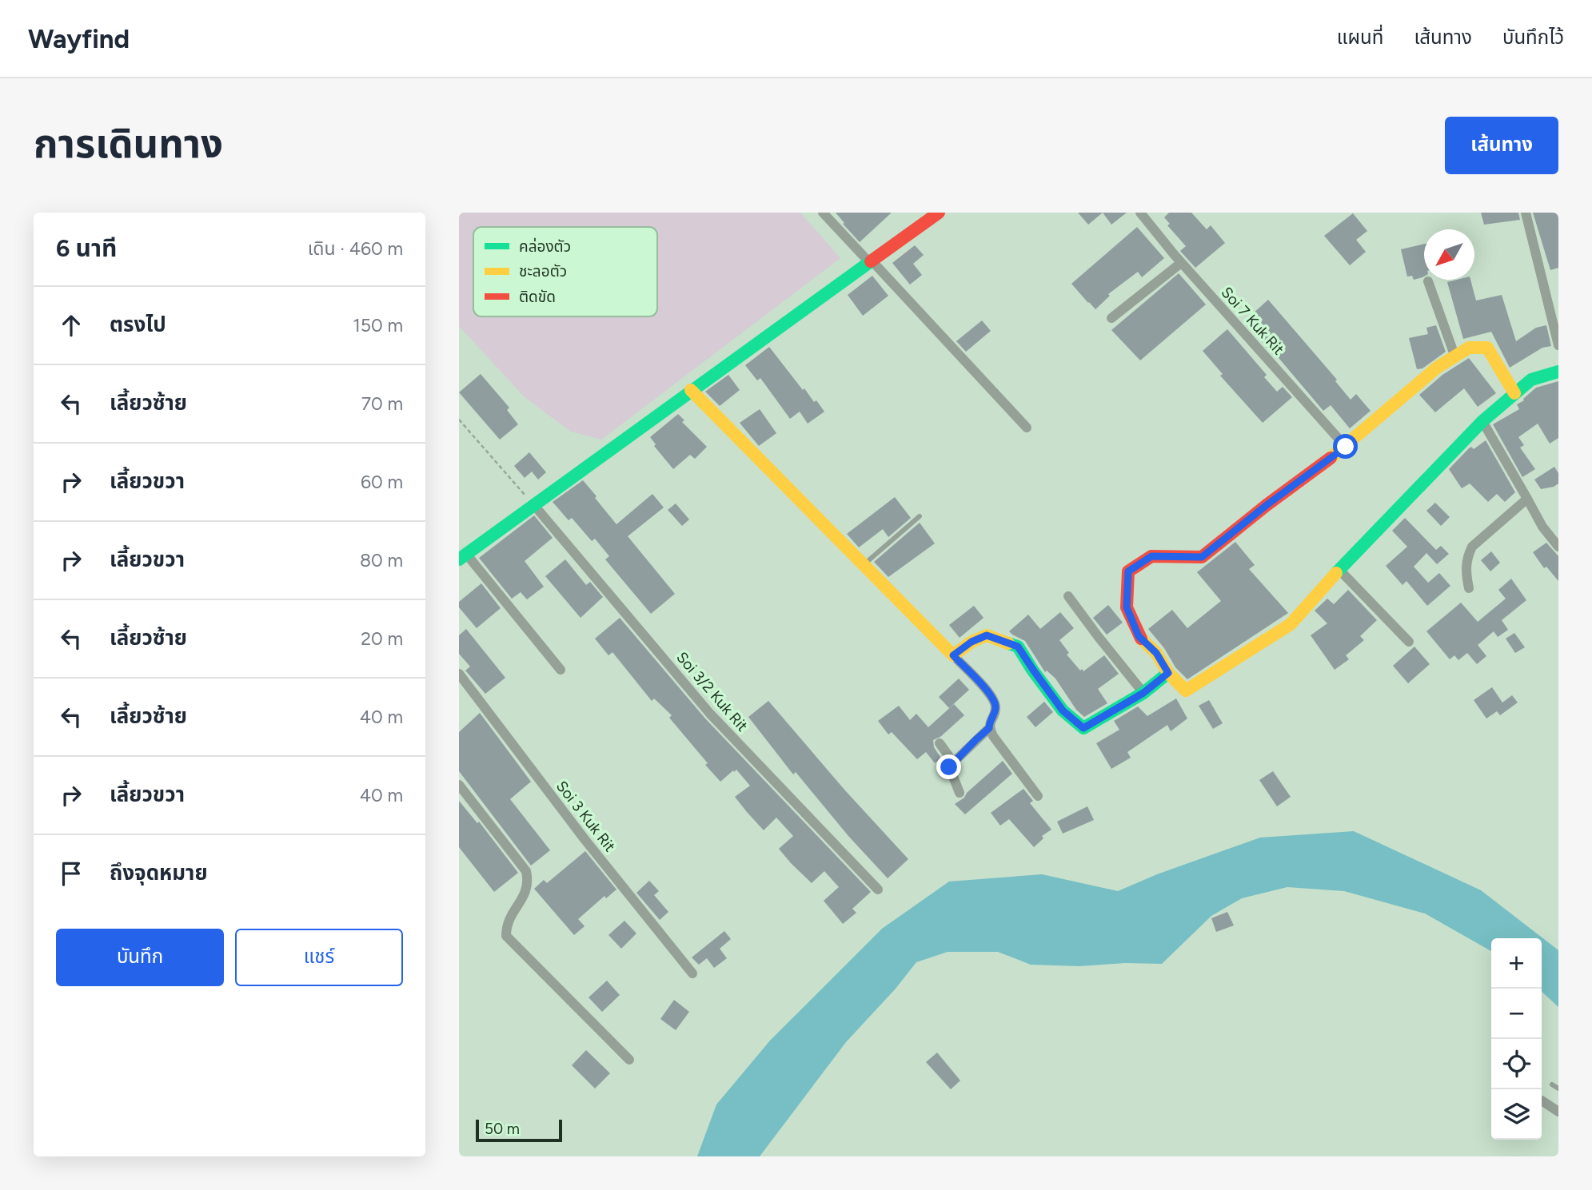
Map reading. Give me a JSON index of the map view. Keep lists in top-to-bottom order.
{
  "streets": {
    "street": ["Soi 7 Kuk Rit", "Soi 3/2 Kuk Rit", "Soi 3 Kuk Rit"]
  },
  "legend": ["คล่องตัว", "ชะลอตัว", "ติดขัด"],
  "scale_bar": "50 m",
  "north": "bottom left",
  "page": {
    "header": "Wayfind",
    "nav": ["แผนที่", "เส้นทาง", "บันทึกไว้"],
    "title": "การเดินทาง",
    "buttons": [
      "เส้นทาง",
      ["บันทึก", "แชร์"]
    ],
    "heading": ["6 นาที", "เดิน · 460 m"],
    "list": [
      ["ตรงไป", "150 m"],
      ["เลี้ยวซ้าย", "70 m"],
      ["เลี้ยวขวา", "60 m"],
      ["เลี้ยวขวา", "80 m"],
      ["เลี้ยวซ้าย", "20 m"],
      ["เลี้ยวซ้าย", "40 m"],
      ["เลี้ยวขวา", "40 m"],
      "ถึงจุดหมาย"
    ],
    "map_buttons": ["+", "−"],
    "scale": "50 m"
  }
}
